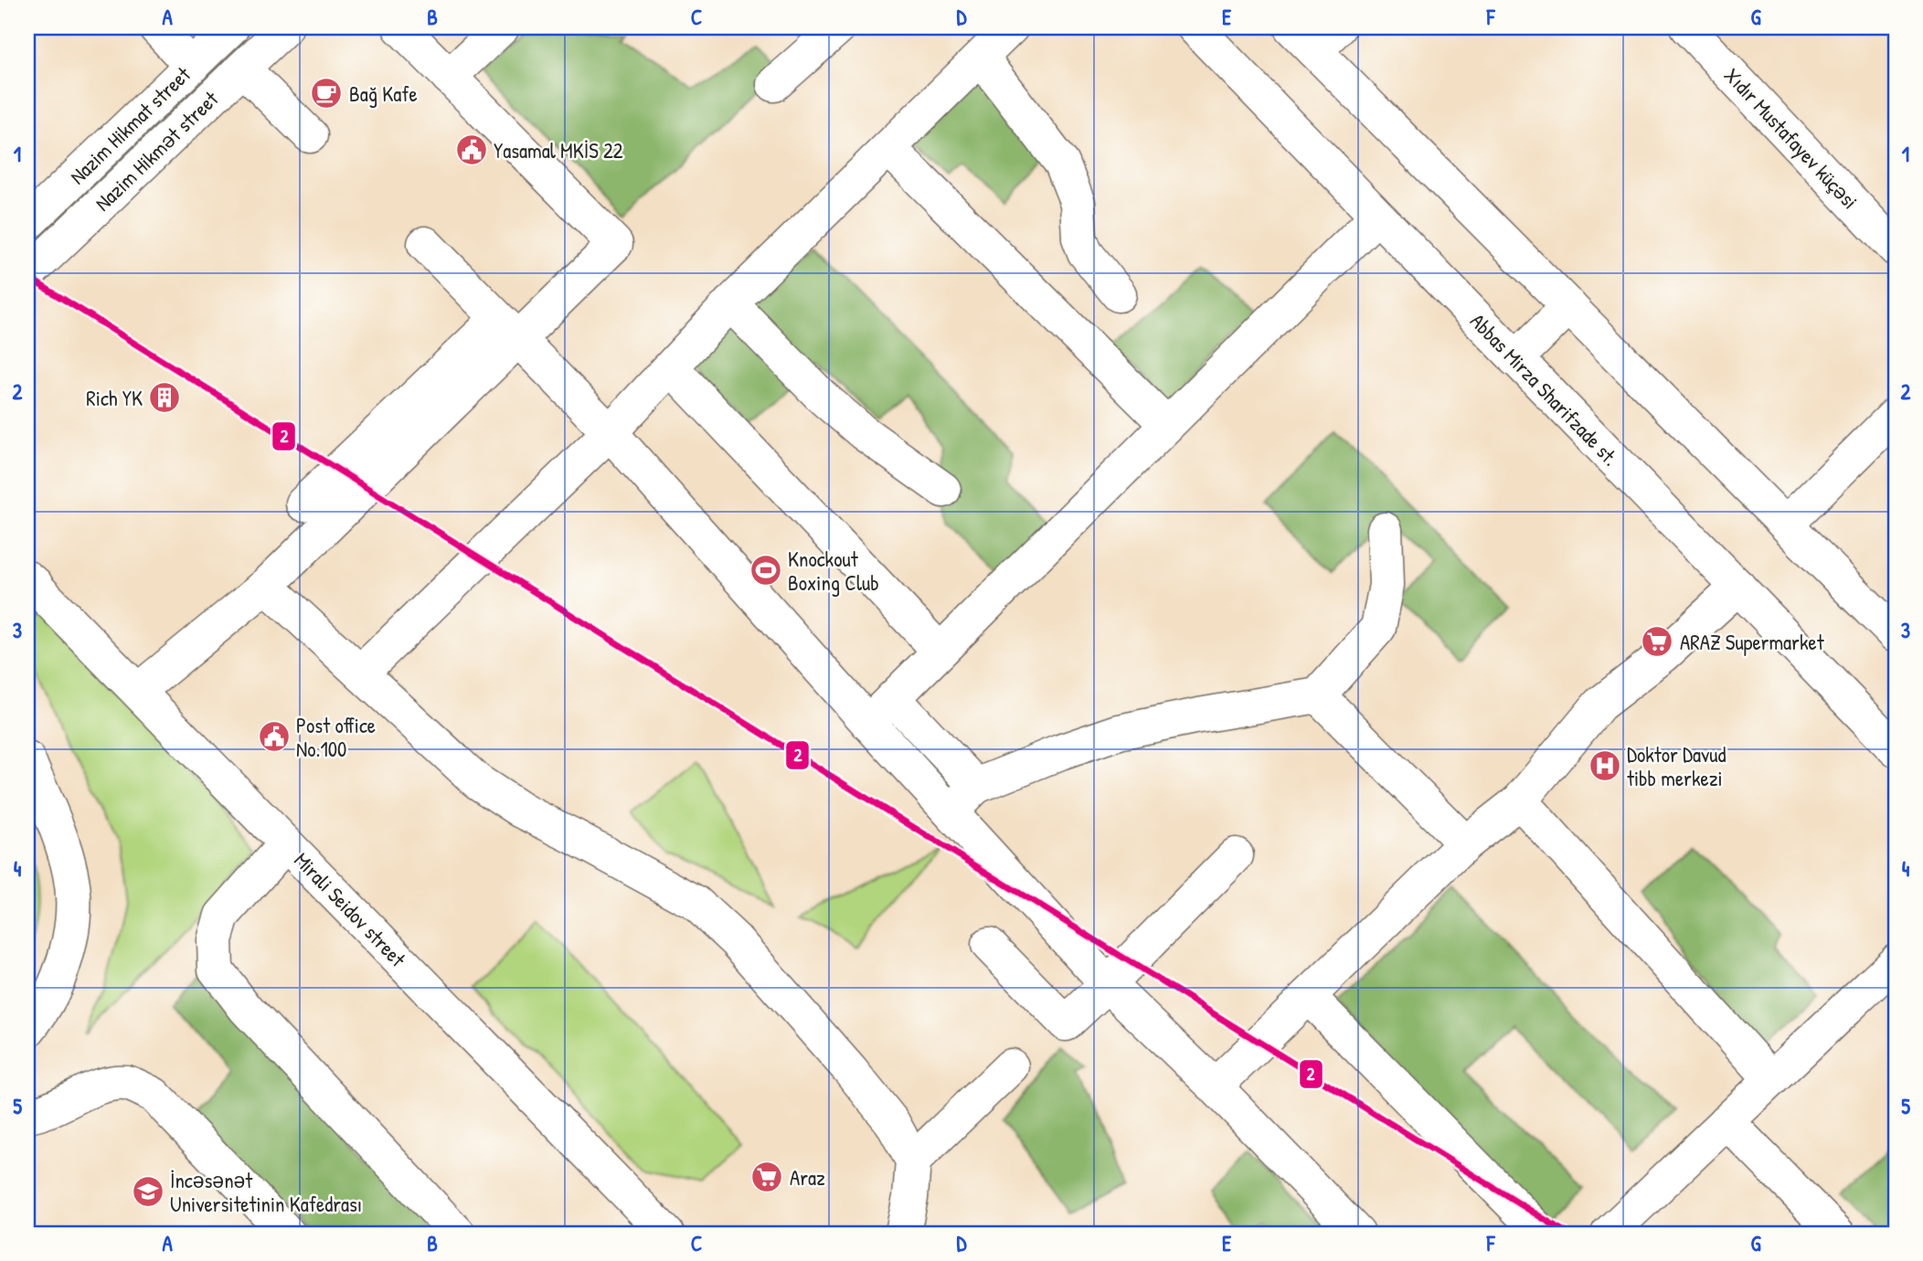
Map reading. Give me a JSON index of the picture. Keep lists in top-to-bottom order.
{
  "streets": {
    "main road": [
      "Nazim Hikmat street",
      "Xıdır Mustafayev küçəsi",
      "Nazim Hikmət street",
      "Abbas Mirza Sharifzade st.",
      "Mirali Seidov street"
    ]
  },
  "places": {
    "cafe": ["Bağ Kafe"],
    "public building": ["Yasamal MKİS 22", "Post office No.100"],
    "building": ["Rich YK"],
    "sports": ["Knockout Boxing Club"],
    "supermarket": ["ARAZ Supermarket", "Araz"],
    "hospital": ["Doktor Davud tibb merkezi"],
    "school or university": ["İncəsənət Universitetinin Kafedrası"]
  },
  "lines": ["transit line 2"],
  "grid": {
    "columns": [
      "A",
      "B",
      "C",
      "D",
      "E",
      "F",
      "G"
    ],
    "rows": [
      "1",
      "2",
      "3",
      "4",
      "5"
    ]
  }
}
